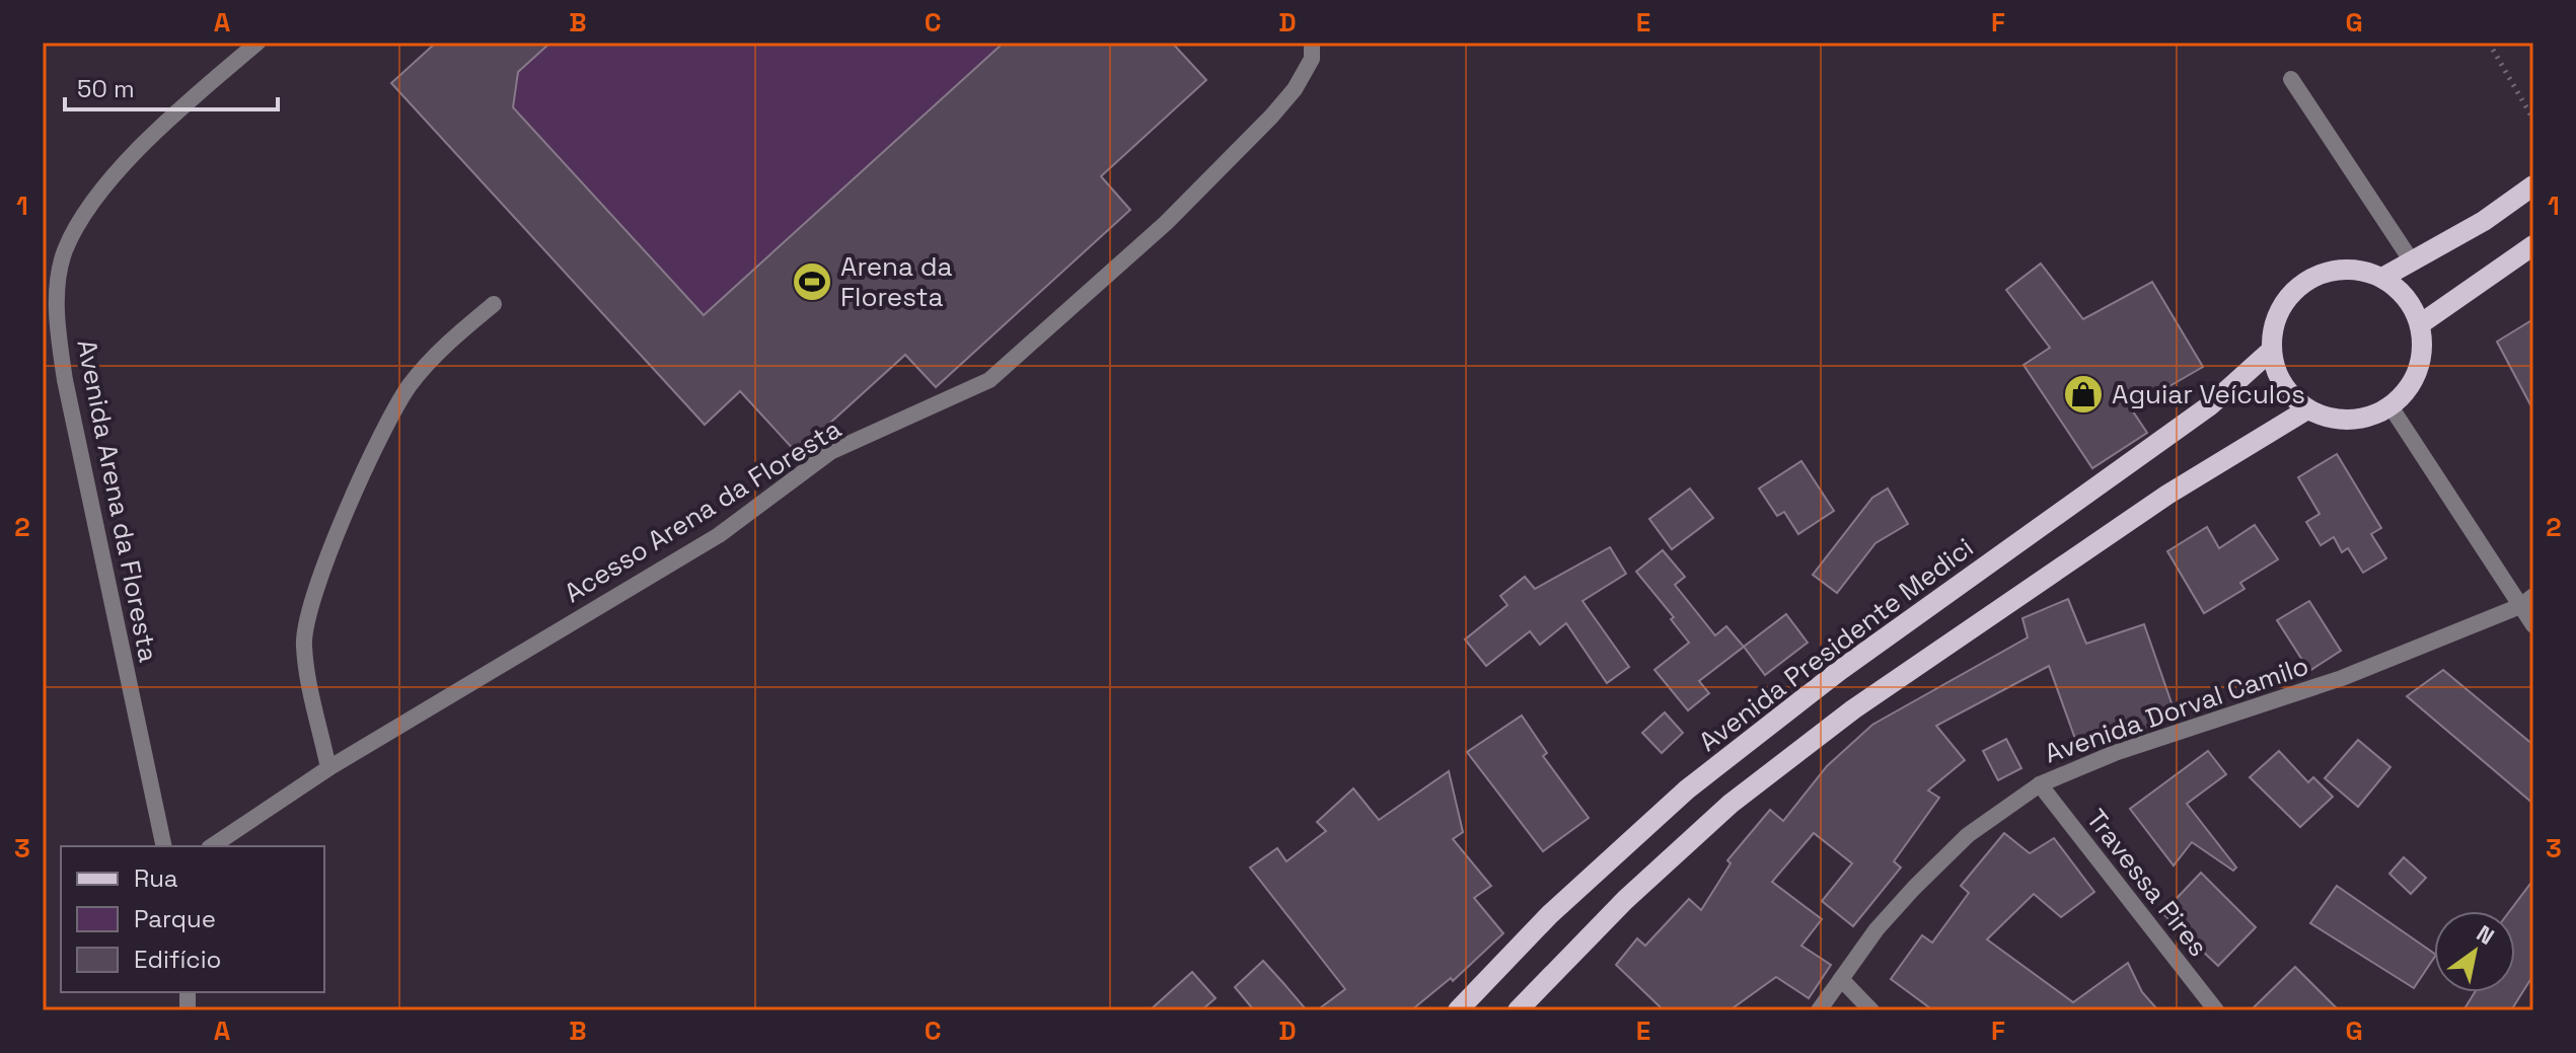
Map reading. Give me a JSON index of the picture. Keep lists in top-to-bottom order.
{
  "streets": {
    "main road": ["Avenida Presidente Medici"],
    "street": [
      "Avenida Arena da Floresta",
      "Acesso Arena da Floresta",
      "Avenida Dorval Camilo",
      "Travessa Pires"
    ]
  },
  "crossings": [
    ["Avenida Dorval Camilo", "Travessa Pires"]
  ],
  "places": {
    "sports": ["Arena da Floresta"],
    "shop": ["Aguiar Veículos"]
  },
  "legend": ["Rua", "Parque", "Edifício"],
  "scale_bar": "50 m",
  "north": "top right",
  "grid": {
    "columns": [
      "A",
      "B",
      "C",
      "D",
      "E",
      "F",
      "G"
    ],
    "rows": ["1", "2", "3"]
  }
}
